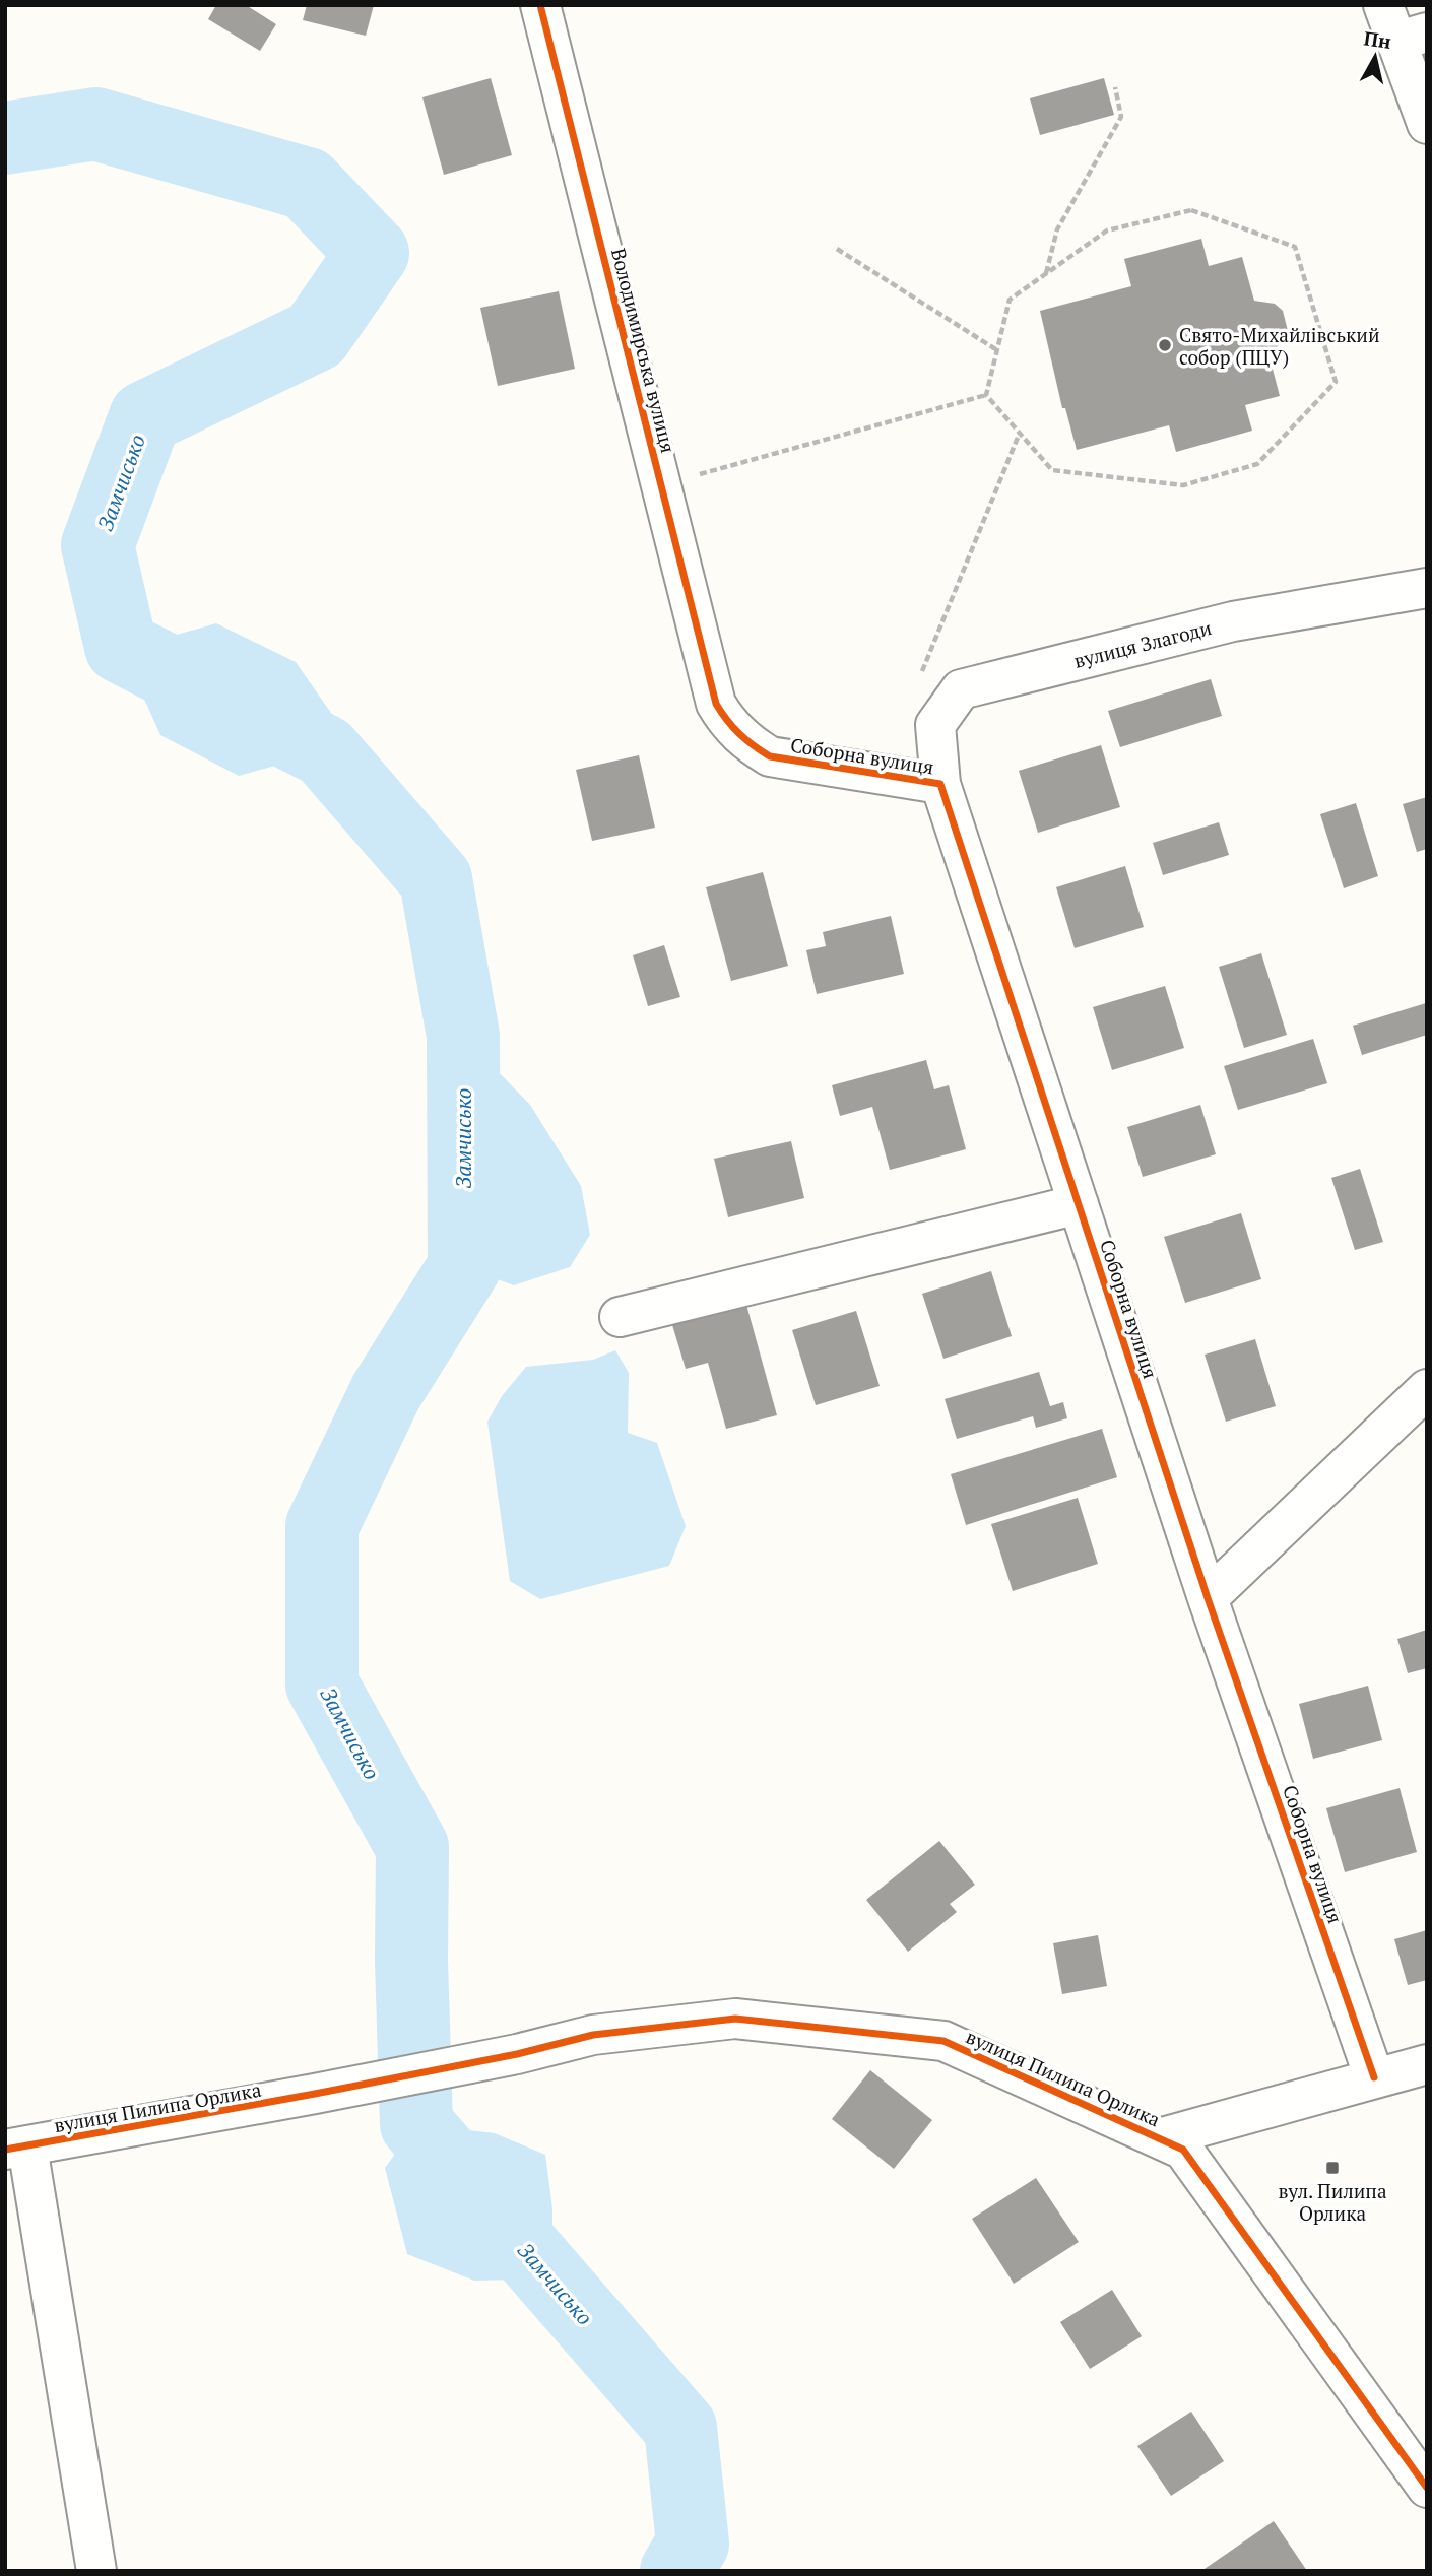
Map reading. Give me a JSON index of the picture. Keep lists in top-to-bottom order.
{
  "streets": {
    "street": [
      "Володимирська вулиця",
      "вулиця Злагоди",
      "Соборна вулиця",
      "вулиця Пилипа Орлика"
    ]
  },
  "crossings": [
    ["Володимирська вулиця", "Соборна вулиця"],
    ["вулиця Злагоди", "Соборна вулиця"],
    ["Соборна вулиця", "вулиця Пилипа Орлика"]
  ],
  "water": ["Замчисько"],
  "places": {
    "other": ["Свято-Михайлівський собор (ПЦУ)"],
    "transit": ["вул. Пилипа Орлика"]
  },
  "north": "top"
}
